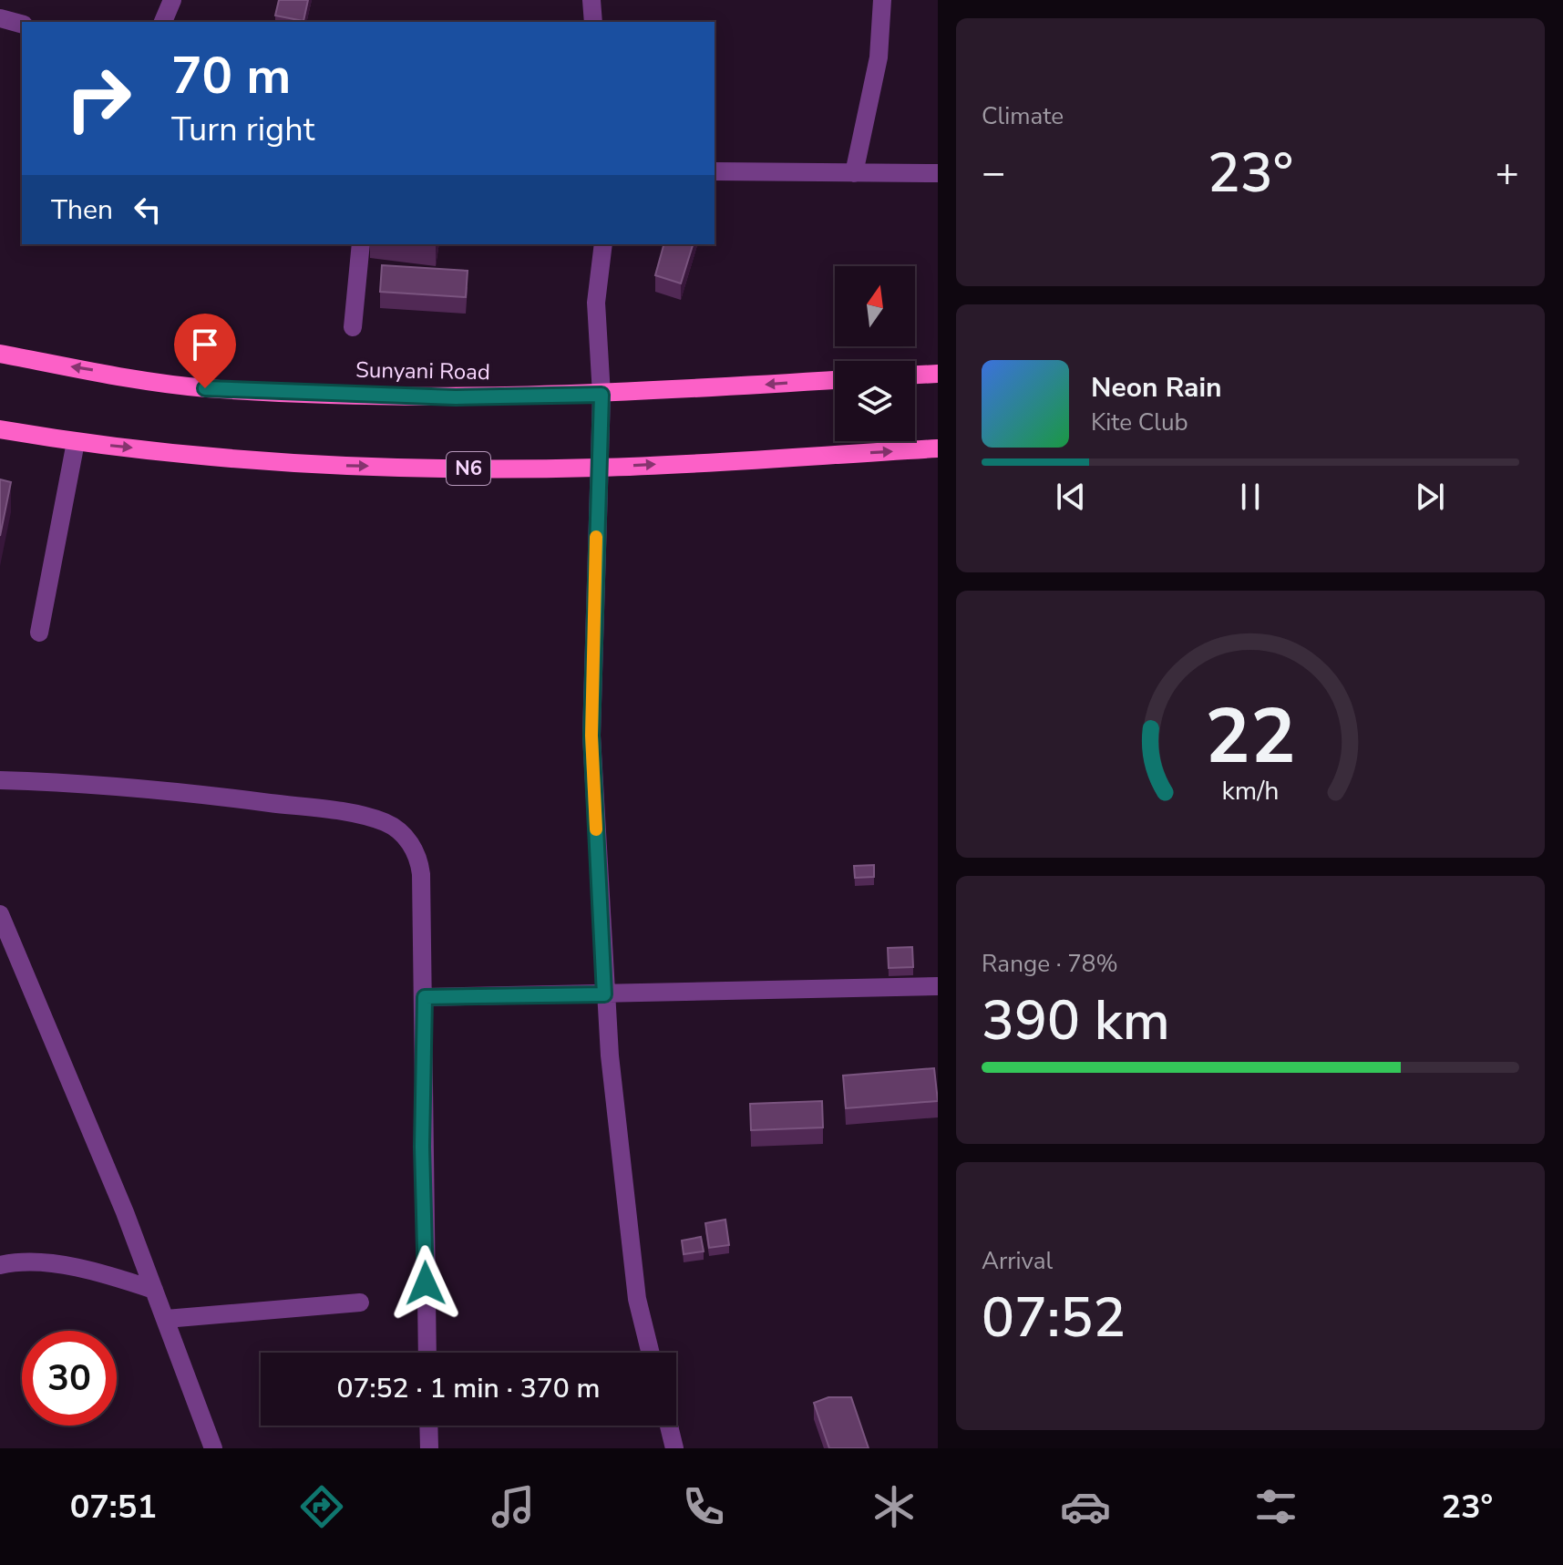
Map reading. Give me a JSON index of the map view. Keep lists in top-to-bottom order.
{
  "streets": {
    "main road": ["Sunyani Road", "N6"]
  },
  "north": "top",
  "page": {
    "tile": [
      "Climate",
      ["Range · 78%", "390 km"],
      ["Arrival", "07:52"]
    ],
    "turn": ["70 m", "Turn right"],
    "heat": ["−", "23°", "+"],
    "then": "Then",
    "song": ["Neon Rain", "Kite Club"],
    "limit": "30",
    "trip": "07:52 · 1 min · 370 m",
    "tabs": ["07:51", "23°"],
    "gauge": ["22", "km/h"]
  }
}
